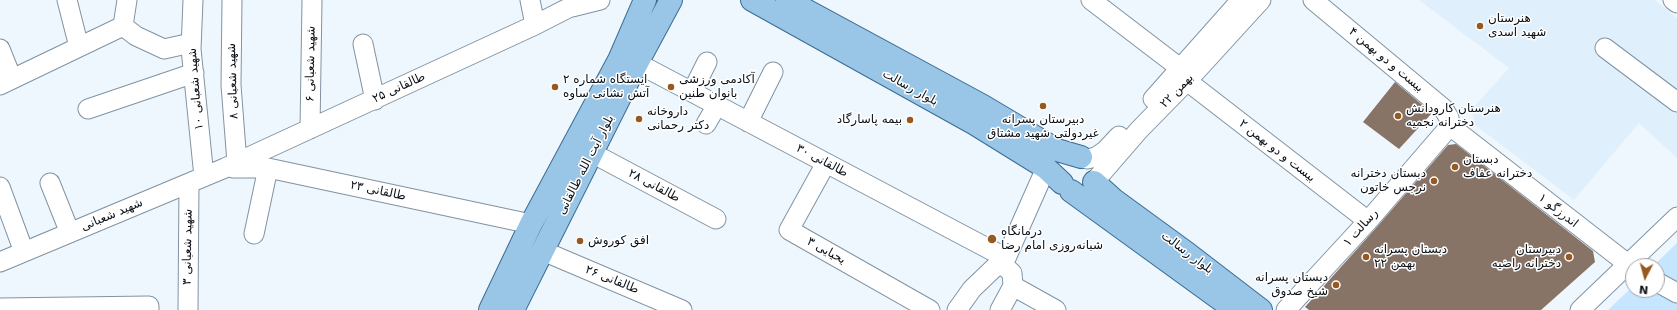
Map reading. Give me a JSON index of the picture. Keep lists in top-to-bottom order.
{
  "streets": {
    "main road": ["بلوار رسالت", "بلوار آیت الله طالقانی"],
    "street": [
      "بیست و دو بهمن ۴",
      "شهید شعبانی ۶",
      "شهید شعبانی ۸",
      "طالقانی ۲۵",
      "شهید شعبانی ۱۰",
      "۲۲ بهمن",
      "بیست و دو بهمن ۲",
      "طالقانی ۳۰",
      "طالقانی ۲۸",
      "طالقانی ۲۳",
      "اندرزگو ۱",
      "شهید شعبانی",
      "رسالت ۱",
      "شهید شعبانی ۳",
      "یحیایی ۳",
      "طالقانی ۲۶"
    ]
  },
  "crossings": [
    ["بیست و دو بهمن ۴", "اندرزگو ۱"],
    ["بیست و دو بهمن ۴", "رسالت ۱"],
    ["شهید شعبانی ۶", "طالقانی ۲۵"],
    ["شهید شعبانی ۸", "طالقانی ۲۵"],
    ["شهید شعبانی ۸", "طالقانی ۲۳"],
    ["شهید شعبانی ۸", "شهید شعبانی"],
    ["طالقانی ۲۵", "طالقانی ۲۳"],
    ["طالقانی ۲۵", "شهید شعبانی"],
    ["بلوار رسالت", "۲۲ بهمن"],
    ["شهید شعبانی ۱۰", "شهید شعبانی"],
    ["شهید شعبانی ۱۰", "شهید شعبانی ۳"],
    ["۲۲ بهمن", "بیست و دو بهمن ۲"],
    ["بیست و دو بهمن ۲", "رسالت ۱"],
    ["طالقانی ۳۰", "بلوار آیت الله طالقانی"],
    ["طالقانی ۳۰", "یحیایی ۳"],
    ["بلوار آیت الله طالقانی", "طالقانی ۲۸"],
    ["بلوار آیت الله طالقانی", "طالقانی ۲۳"],
    ["بلوار آیت الله طالقانی", "طالقانی ۲۶"],
    ["طالقانی ۲۳", "شهید شعبانی"],
    ["اندرزگو ۱", "رسالت ۱"],
    ["شهید شعبانی", "شهید شعبانی ۳"]
  ],
  "places": [
    "هنرستان شهید اسدی",
    "ایستگاه شماره ۲ آتش نشانی ساوه",
    "آکادمی ورزشی بانوان طنین",
    "دبیرستان پسرانه غیردولتی شهید مشتاق",
    "هنرستان کارودانش دخترانه نجمیه",
    "داروخانه دکتر رحمانی",
    "بیمه پاسارگاد",
    "دبستان دخترانه عفاف",
    "دبستان دخترانه نرجس خاتون",
    "درمانگاه شبانه‌روزی امام رضا",
    "افق کوروش",
    "دبستان پسرانه ۲۲ بهمن",
    "دبیرستان دخترانه راضیه",
    "دبستان پسرانه شیخ صدوق"
  ],
  "north": "bottom"
}
